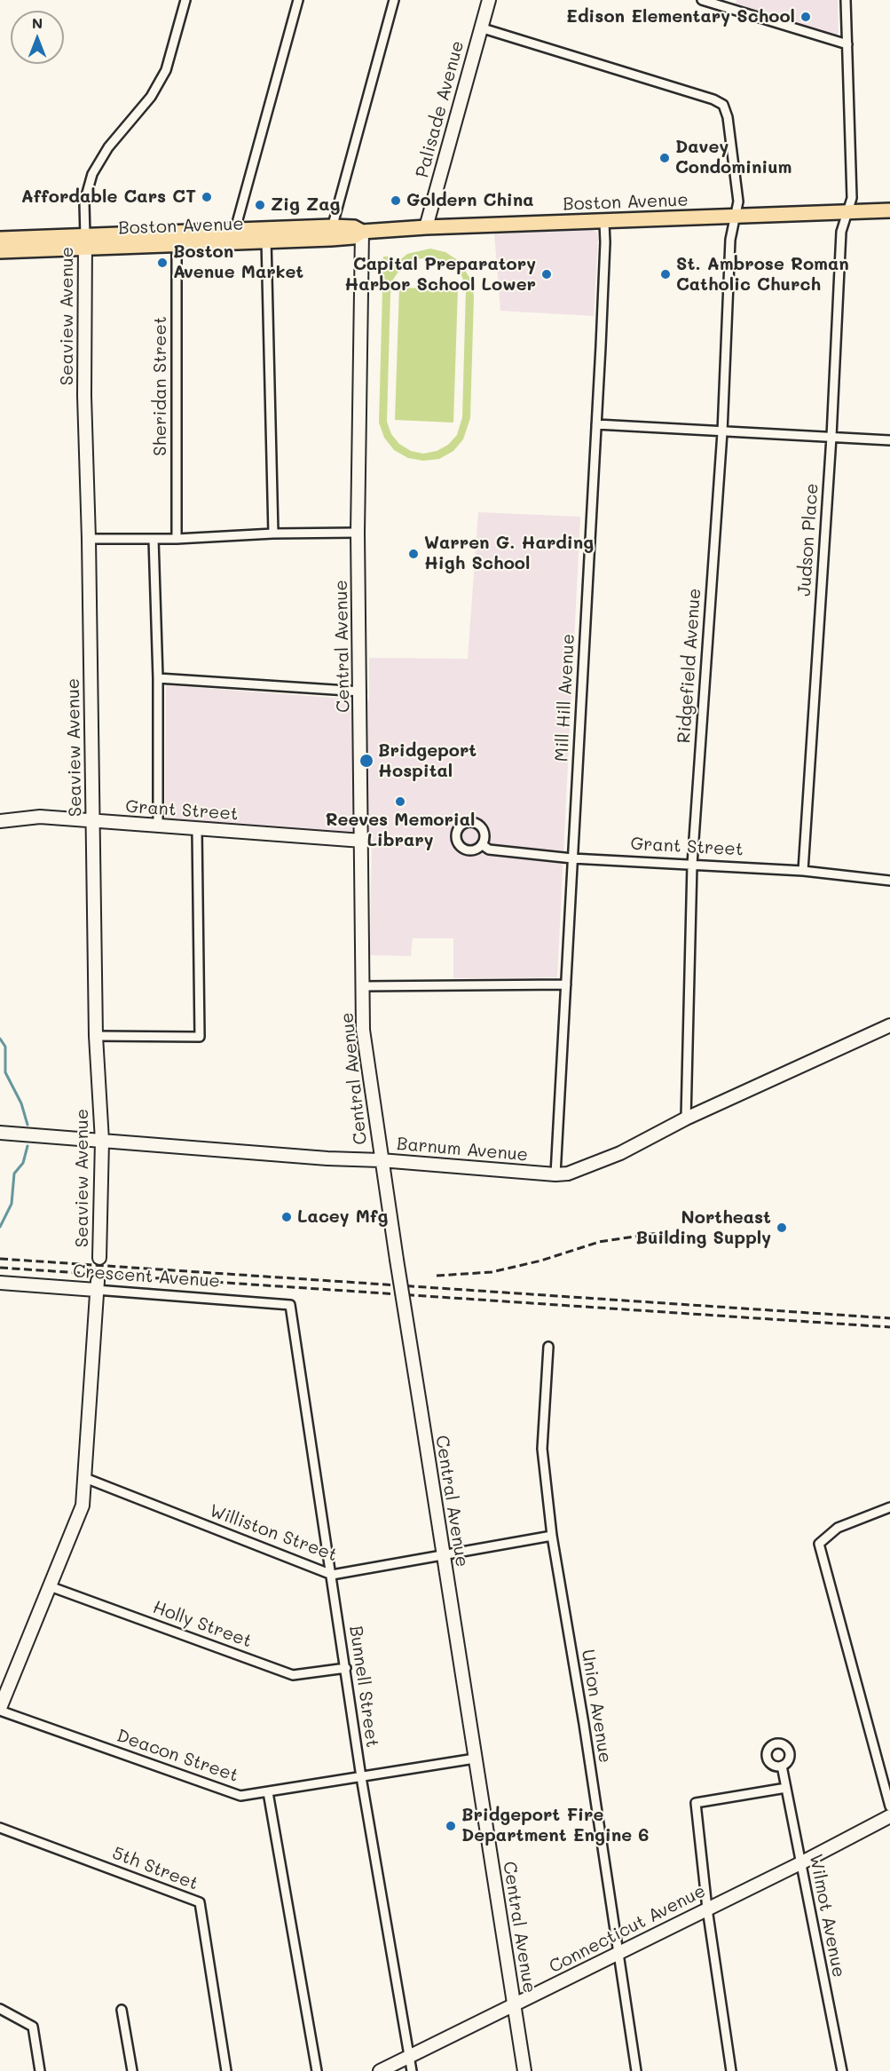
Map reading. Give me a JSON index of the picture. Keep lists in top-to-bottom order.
{
  "streets": {
    "main road": [
      "Palisade Avenue",
      "Boston Avenue",
      "Seaview Avenue",
      "Central Avenue",
      "Grant Street",
      "Barnum Avenue",
      "Crescent Avenue",
      "Connecticut Avenue"
    ],
    "street": [
      "Sheridan Street",
      "Judson Place",
      "Ridgefield Avenue",
      "Mill Hill Avenue",
      "Williston Street",
      "Holly Street",
      "Bunnell Street",
      "Union Avenue",
      "Deacon Street",
      "5th Street",
      "Wilmot Avenue"
    ]
  },
  "crossings": [
    ["Palisade Avenue", "Boston Avenue"],
    ["Palisade Avenue", "Ridgefield Avenue"],
    ["Boston Avenue", "Seaview Avenue"],
    ["Boston Avenue", "Sheridan Street"],
    ["Boston Avenue", "Judson Place"],
    ["Boston Avenue", "Central Avenue"],
    ["Boston Avenue", "Ridgefield Avenue"],
    ["Boston Avenue", "Mill Hill Avenue"],
    ["Seaview Avenue", "Grant Street"],
    ["Seaview Avenue", "Barnum Avenue"],
    ["Judson Place", "Grant Street"],
    ["Central Avenue", "Grant Street"],
    ["Central Avenue", "Barnum Avenue"],
    ["Central Avenue", "Williston Street"],
    ["Central Avenue", "Deacon Street"],
    ["Central Avenue", "Connecticut Avenue"],
    ["Ridgefield Avenue", "Grant Street"],
    ["Ridgefield Avenue", "Barnum Avenue"],
    ["Mill Hill Avenue", "Grant Street"],
    ["Mill Hill Avenue", "Barnum Avenue"],
    ["Crescent Avenue", "Bunnell Street"],
    ["Williston Street", "Bunnell Street"],
    ["Williston Street", "Union Avenue"],
    ["Holly Street", "Bunnell Street"],
    ["Bunnell Street", "Deacon Street"],
    ["Bunnell Street", "Connecticut Avenue"],
    ["Union Avenue", "Connecticut Avenue"],
    ["Wilmot Avenue", "Connecticut Avenue"]
  ],
  "places": [
    "Edison Elementary School",
    "Davey Condominium",
    "Affordable Cars CT",
    "Goldern China",
    "Zig Zag",
    "Boston Avenue Market",
    "Capital Preparatory Harbor School Lower",
    "St. Ambrose Roman Catholic Church",
    "Warren G. Harding High School",
    "Bridgeport Hospital",
    "Reeves Memorial Library",
    "Lacey Mfg",
    "Northeast Building Supply",
    "Bridgeport Fire Department Engine 6"
  ],
  "north": "top"
}
